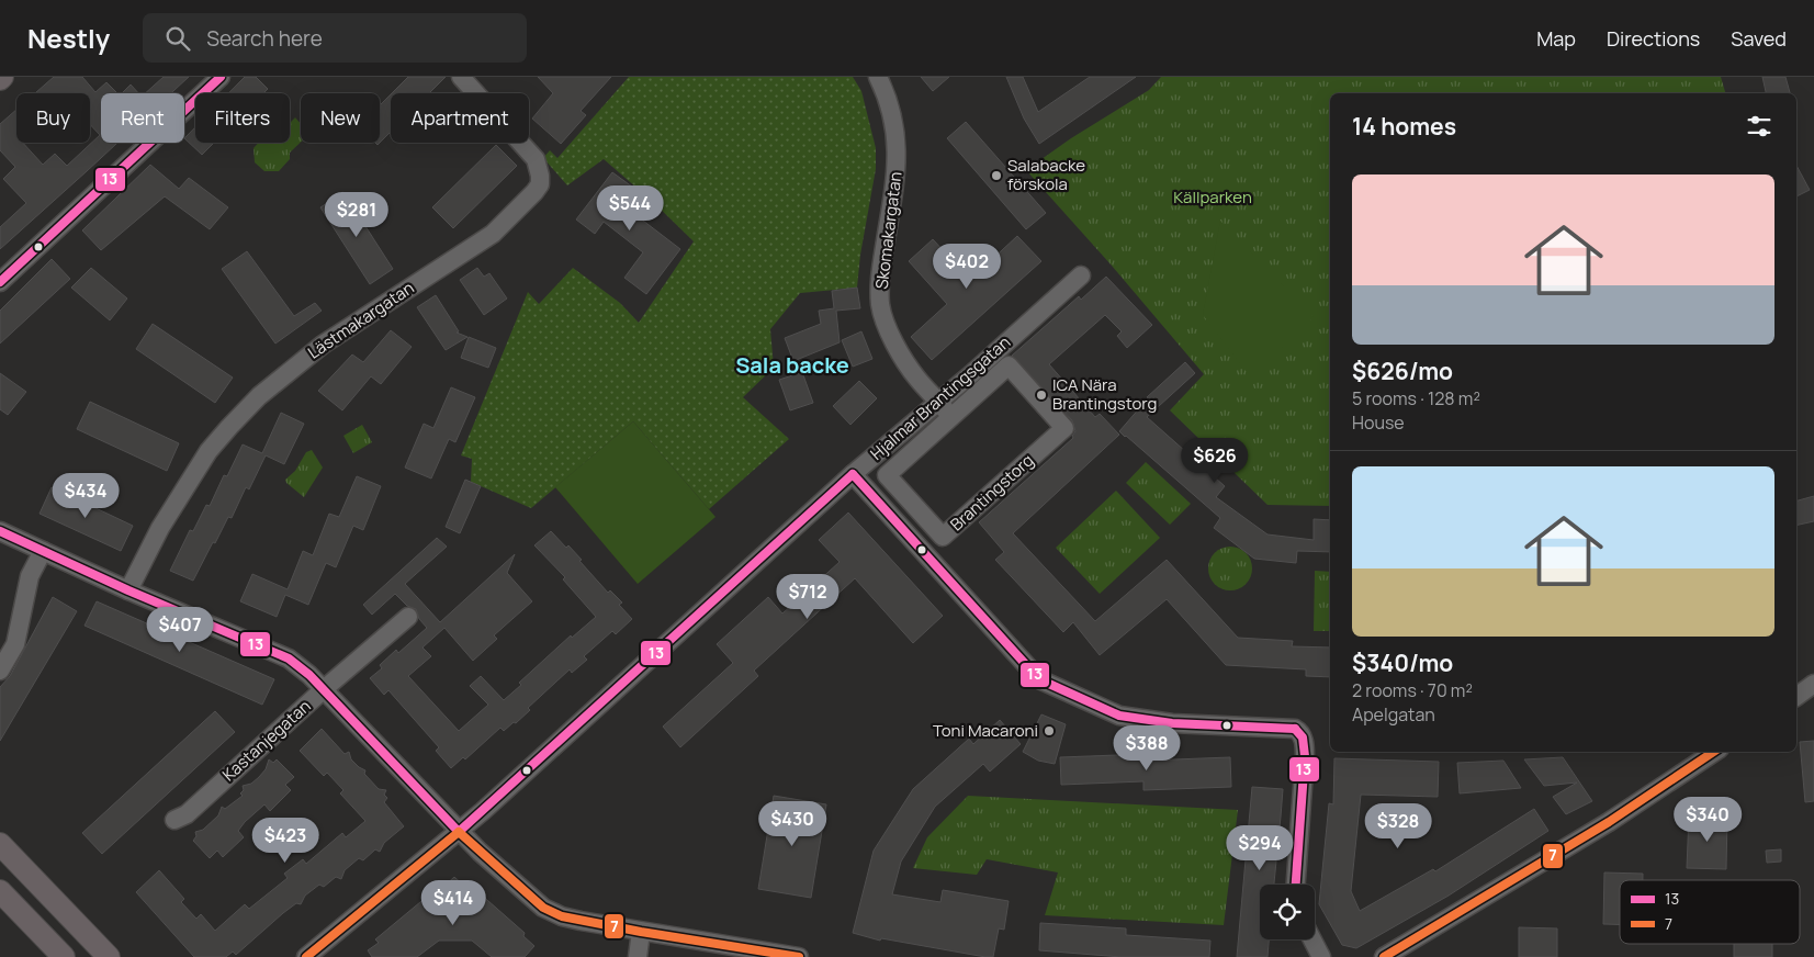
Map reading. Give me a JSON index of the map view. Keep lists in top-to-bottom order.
{
  "streets": {
    "street": [
      "Skomakargatan",
      "Lästmakargatan",
      "Hjalmar Brantingsgatan",
      "Brantingstorg",
      "Kastanjegatan"
    ]
  },
  "crossings": [
    ["Skomakargatan", "Hjalmar Brantingsgatan"],
    ["Skomakargatan", "Brantingstorg"]
  ],
  "districts": ["Sala backe"],
  "parks": ["Källparken"],
  "places": ["Salabacke förskola", "ICA Nära Brantingstorg", "Toni Macaroni"],
  "lines": ["transit line 13", "transit line 7"],
  "legend": ["13", "7"],
  "page": {
    "header": "Nestly",
    "search": "Search here",
    "nav": ["Map", "Directions", "Saved"],
    "chip": [
      "Buy",
      "Rent",
      "Filters",
      "New",
      "Apartment"
    ],
    "heading": "14 homes",
    "list": [
      {
        "name": "$626/mo",
        "note": "5 rooms · 128 m² · House"
      },
      {
        "name": "$340/mo",
        "note": "2 rooms · 70 m² · Apelgatan"
      }
    ],
    "price": [
      "$544",
      "$281",
      "$402",
      "$626",
      "$434",
      "$712",
      "$407",
      "$388",
      "$340",
      "$430",
      "$328",
      "$423",
      "$294",
      "$414"
    ]
  }
}
